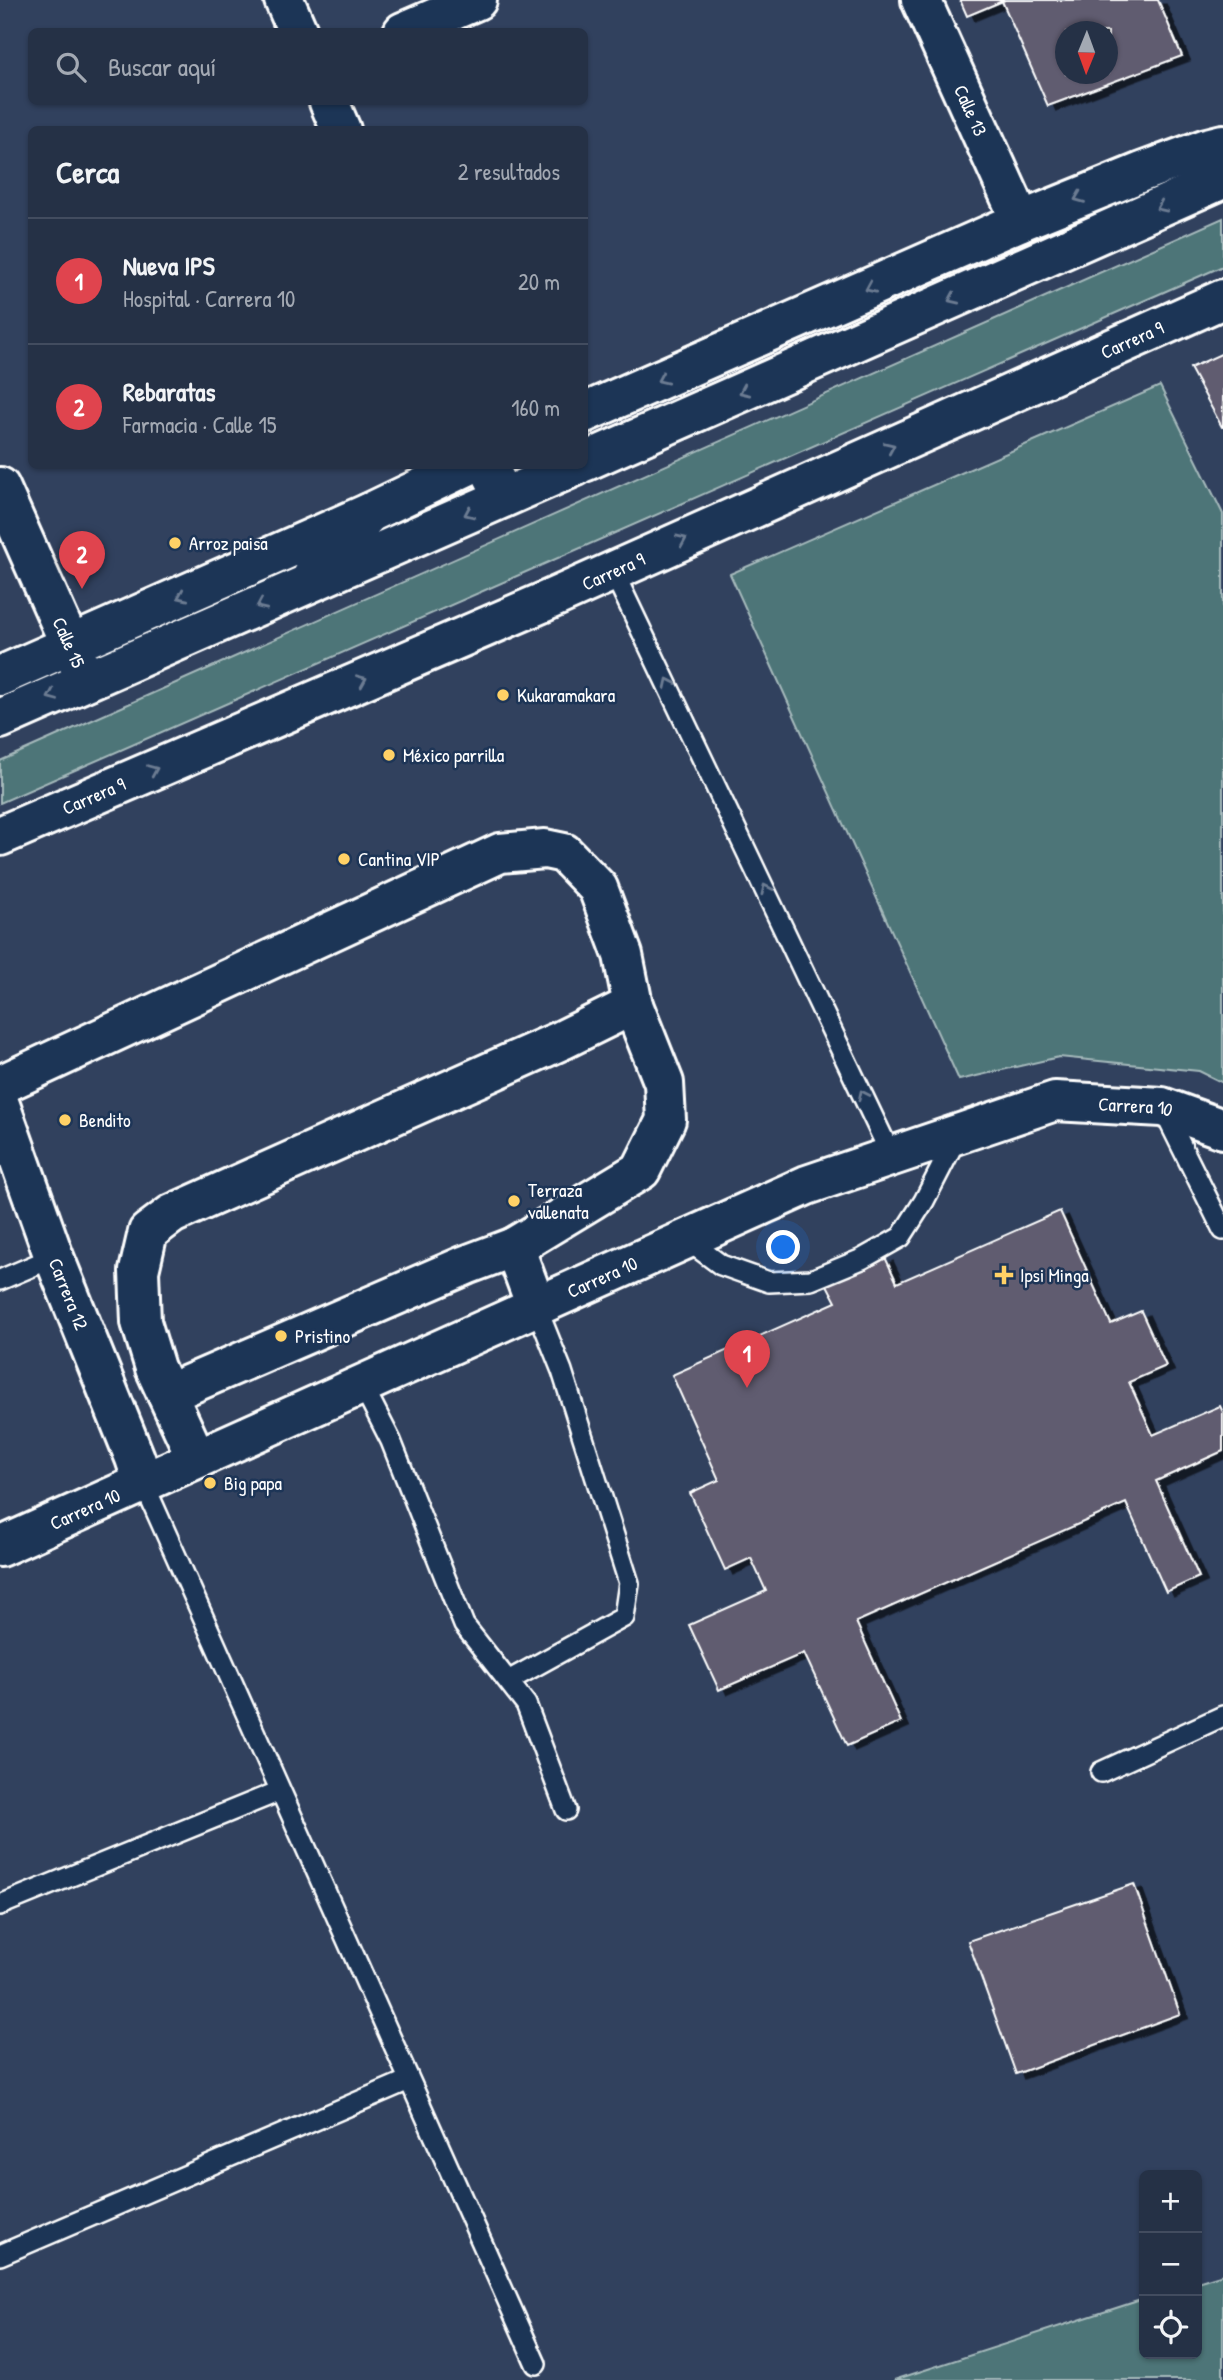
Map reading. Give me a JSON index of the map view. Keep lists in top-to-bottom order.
{
  "streets": {
    "street": [
      "Calle 13",
      "Carrera 9",
      "Calle 15",
      "Carrera 10",
      "Carrera 12"
    ]
  },
  "crossings": [
    ["Carrera 10", "Carrera 12"]
  ],
  "places": {
    "other": [
      "Arroz paisa",
      "Kukaramakara",
      "México parrilla",
      "Cantina VIP",
      "Bendito",
      "Terraza vallenata",
      "Pristino",
      "Big papa"
    ],
    "health": ["Ipsi Minga"]
  },
  "north": "bottom",
  "page": {
    "search": "Buscar aquí",
    "heading": ["Cerca", "2 resultados"],
    "list": [
      {
        "mark": "1",
        "name": "Nueva IPS",
        "note": "Hospital · Carrera 10",
        "value": "20 m"
      },
      {
        "mark": "2",
        "name": "Rebaratas",
        "note": "Farmacia · Calle 15",
        "value": "160 m"
      }
    ],
    "pins": ["2", "1"],
    "map_buttons": ["+", "−"]
  }
}
